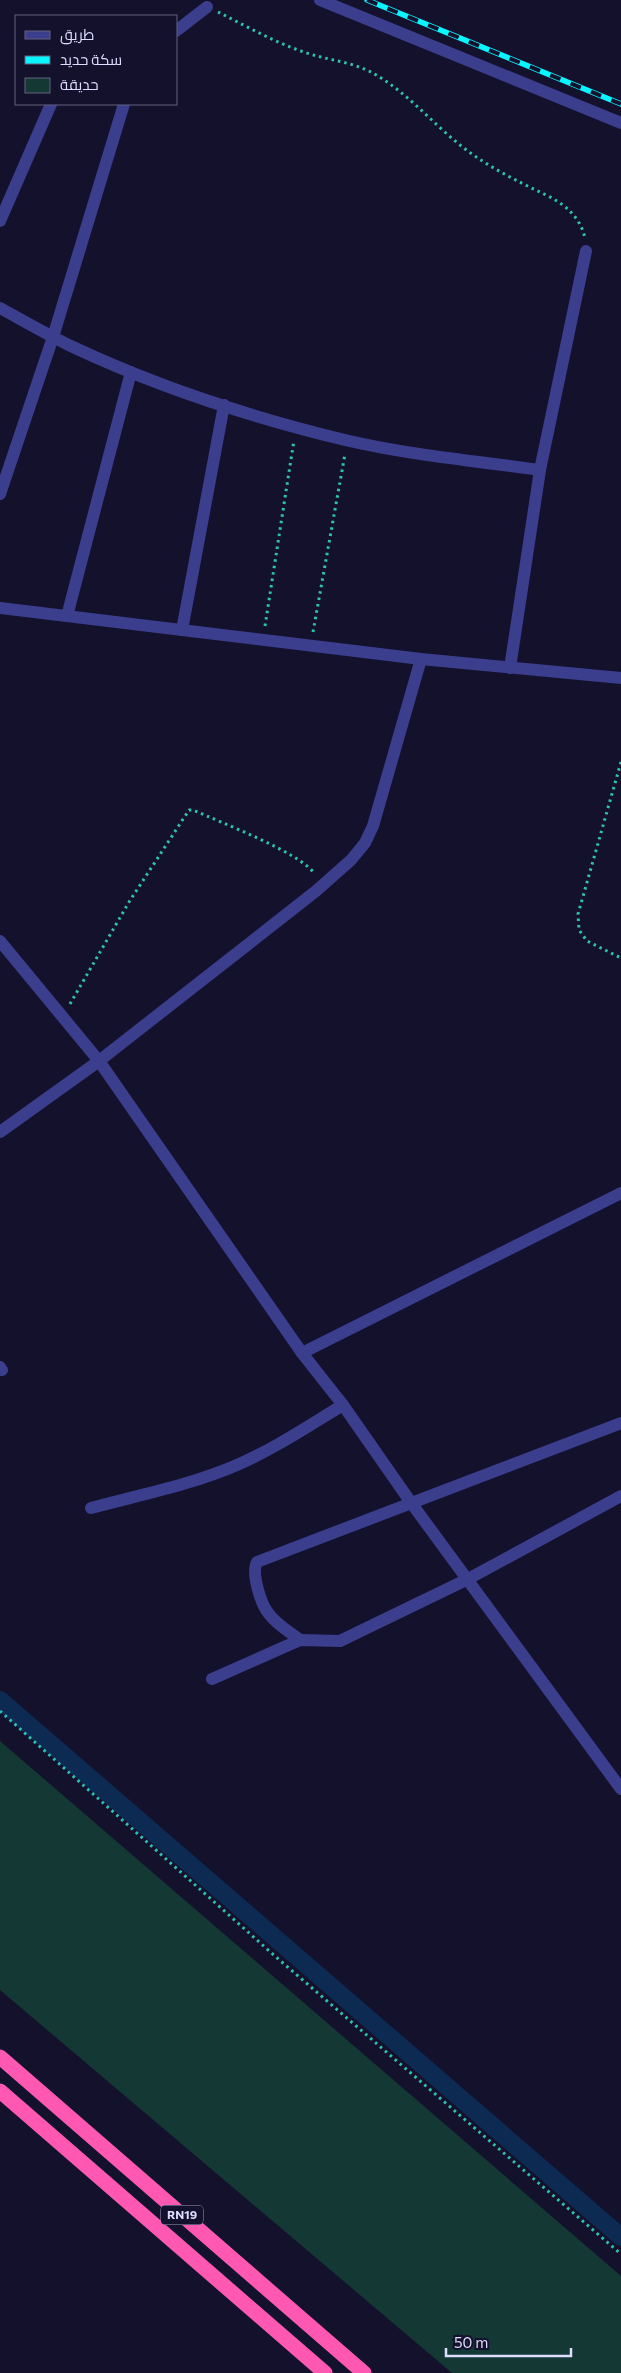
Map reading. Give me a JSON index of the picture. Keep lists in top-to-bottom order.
{
  "streets": {
    "highway": ["RN19"]
  },
  "legend": ["طريق", "سكة حديد", "حديقة"],
  "scale_bar": "50 m"
}
